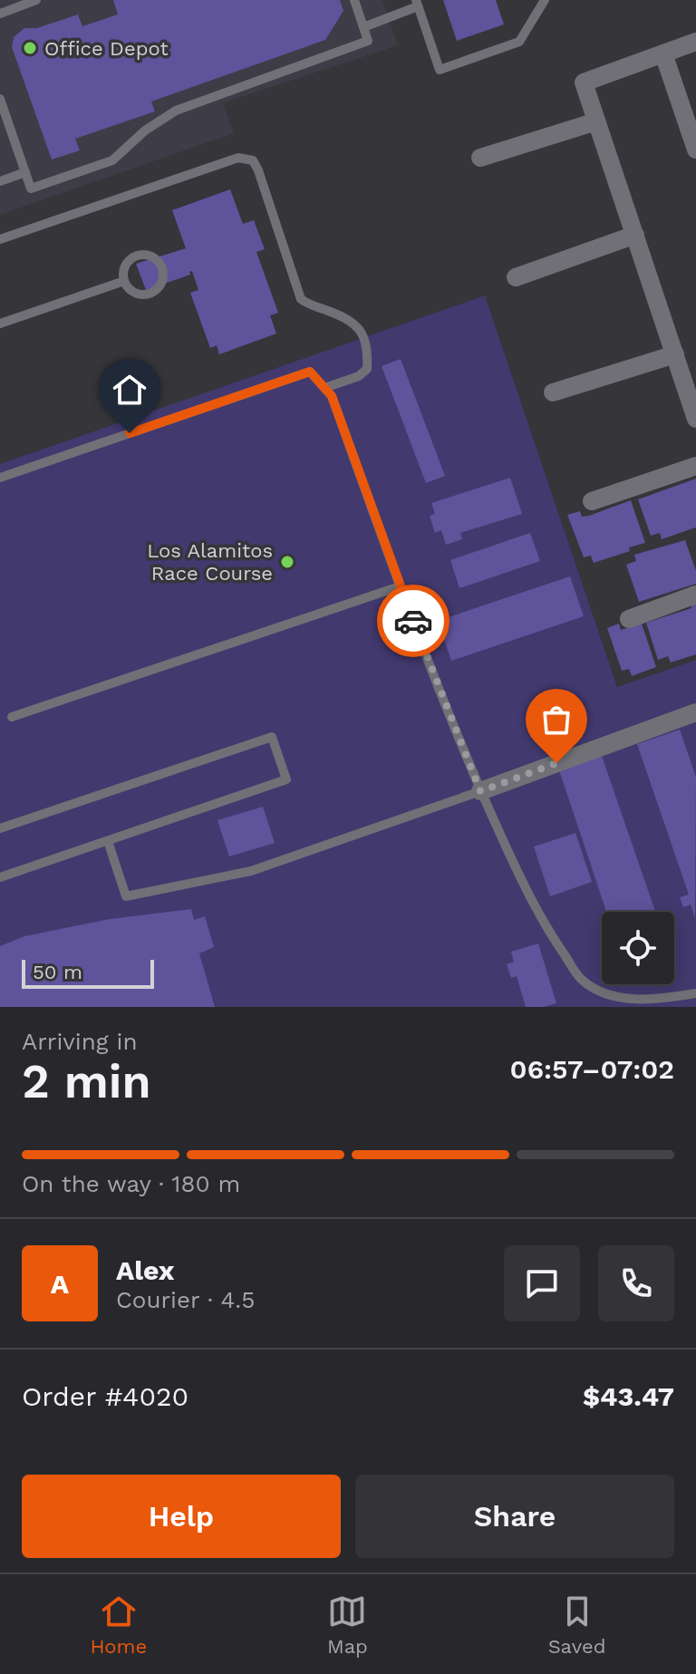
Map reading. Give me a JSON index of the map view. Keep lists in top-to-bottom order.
{
  "places": ["Office Depot", "Los Alamitos Race Course"],
  "scale_bar": "50 m",
  "page": {
    "scale": "50 m",
    "heading": ["2 min", "Arriving in", "06:57–07:02"],
    "panel": [
      "Alex",
      "Courier · 4.5",
      "Order #4020",
      "$43.47"
    ],
    "bar": "On the way · 180 m",
    "round": "A",
    "buttons": ["Help", "Share"],
    "tabs": ["Home", "Map", "Saved"]
  }
}
